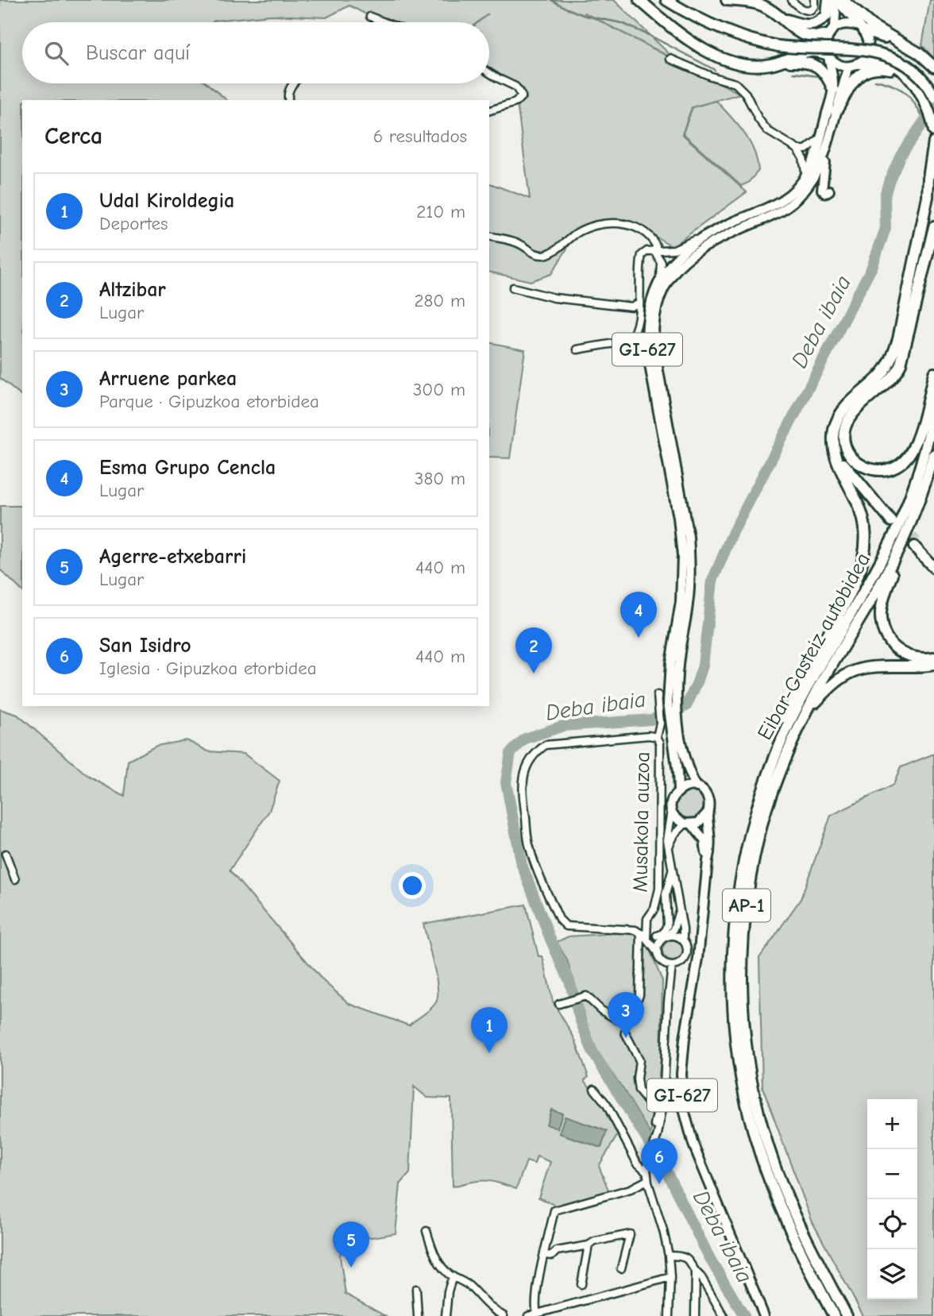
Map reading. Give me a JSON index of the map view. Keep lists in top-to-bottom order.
{
  "streets": {
    "highway": ["Eibar-Gasteiz autobidea", "AP-1"],
    "main road": ["GI-627"],
    "street": ["Musakola auzoa"]
  },
  "crossings": [
    ["GI-627", "Musakola auzoa"]
  ],
  "water": ["Deba ibaia"],
  "page": {
    "search": "Buscar aquí",
    "heading": ["Cerca", "6 resultados"],
    "list": [
      {
        "mark": "1",
        "name": "Udal Kiroldegia",
        "note": "Deportes",
        "value": "210 m"
      },
      {
        "mark": "2",
        "name": "Altzibar",
        "note": "Lugar",
        "value": "280 m"
      },
      {
        "mark": "3",
        "name": "Arruene parkea",
        "note": "Parque · Gipuzkoa etorbidea",
        "value": "300 m"
      },
      {
        "mark": "4",
        "name": "Esma Grupo Cencla",
        "note": "Lugar",
        "value": "380 m"
      },
      {
        "mark": "5",
        "name": "Agerre-etxebarri",
        "note": "Lugar",
        "value": "440 m"
      },
      {
        "mark": "6",
        "name": "San Isidro",
        "note": "Iglesia · Gipuzkoa etorbidea",
        "value": "440 m"
      }
    ],
    "pins": [
      "4",
      "2",
      "3",
      "1",
      "6",
      "5"
    ],
    "map_buttons": ["+", "−"]
  }
}
